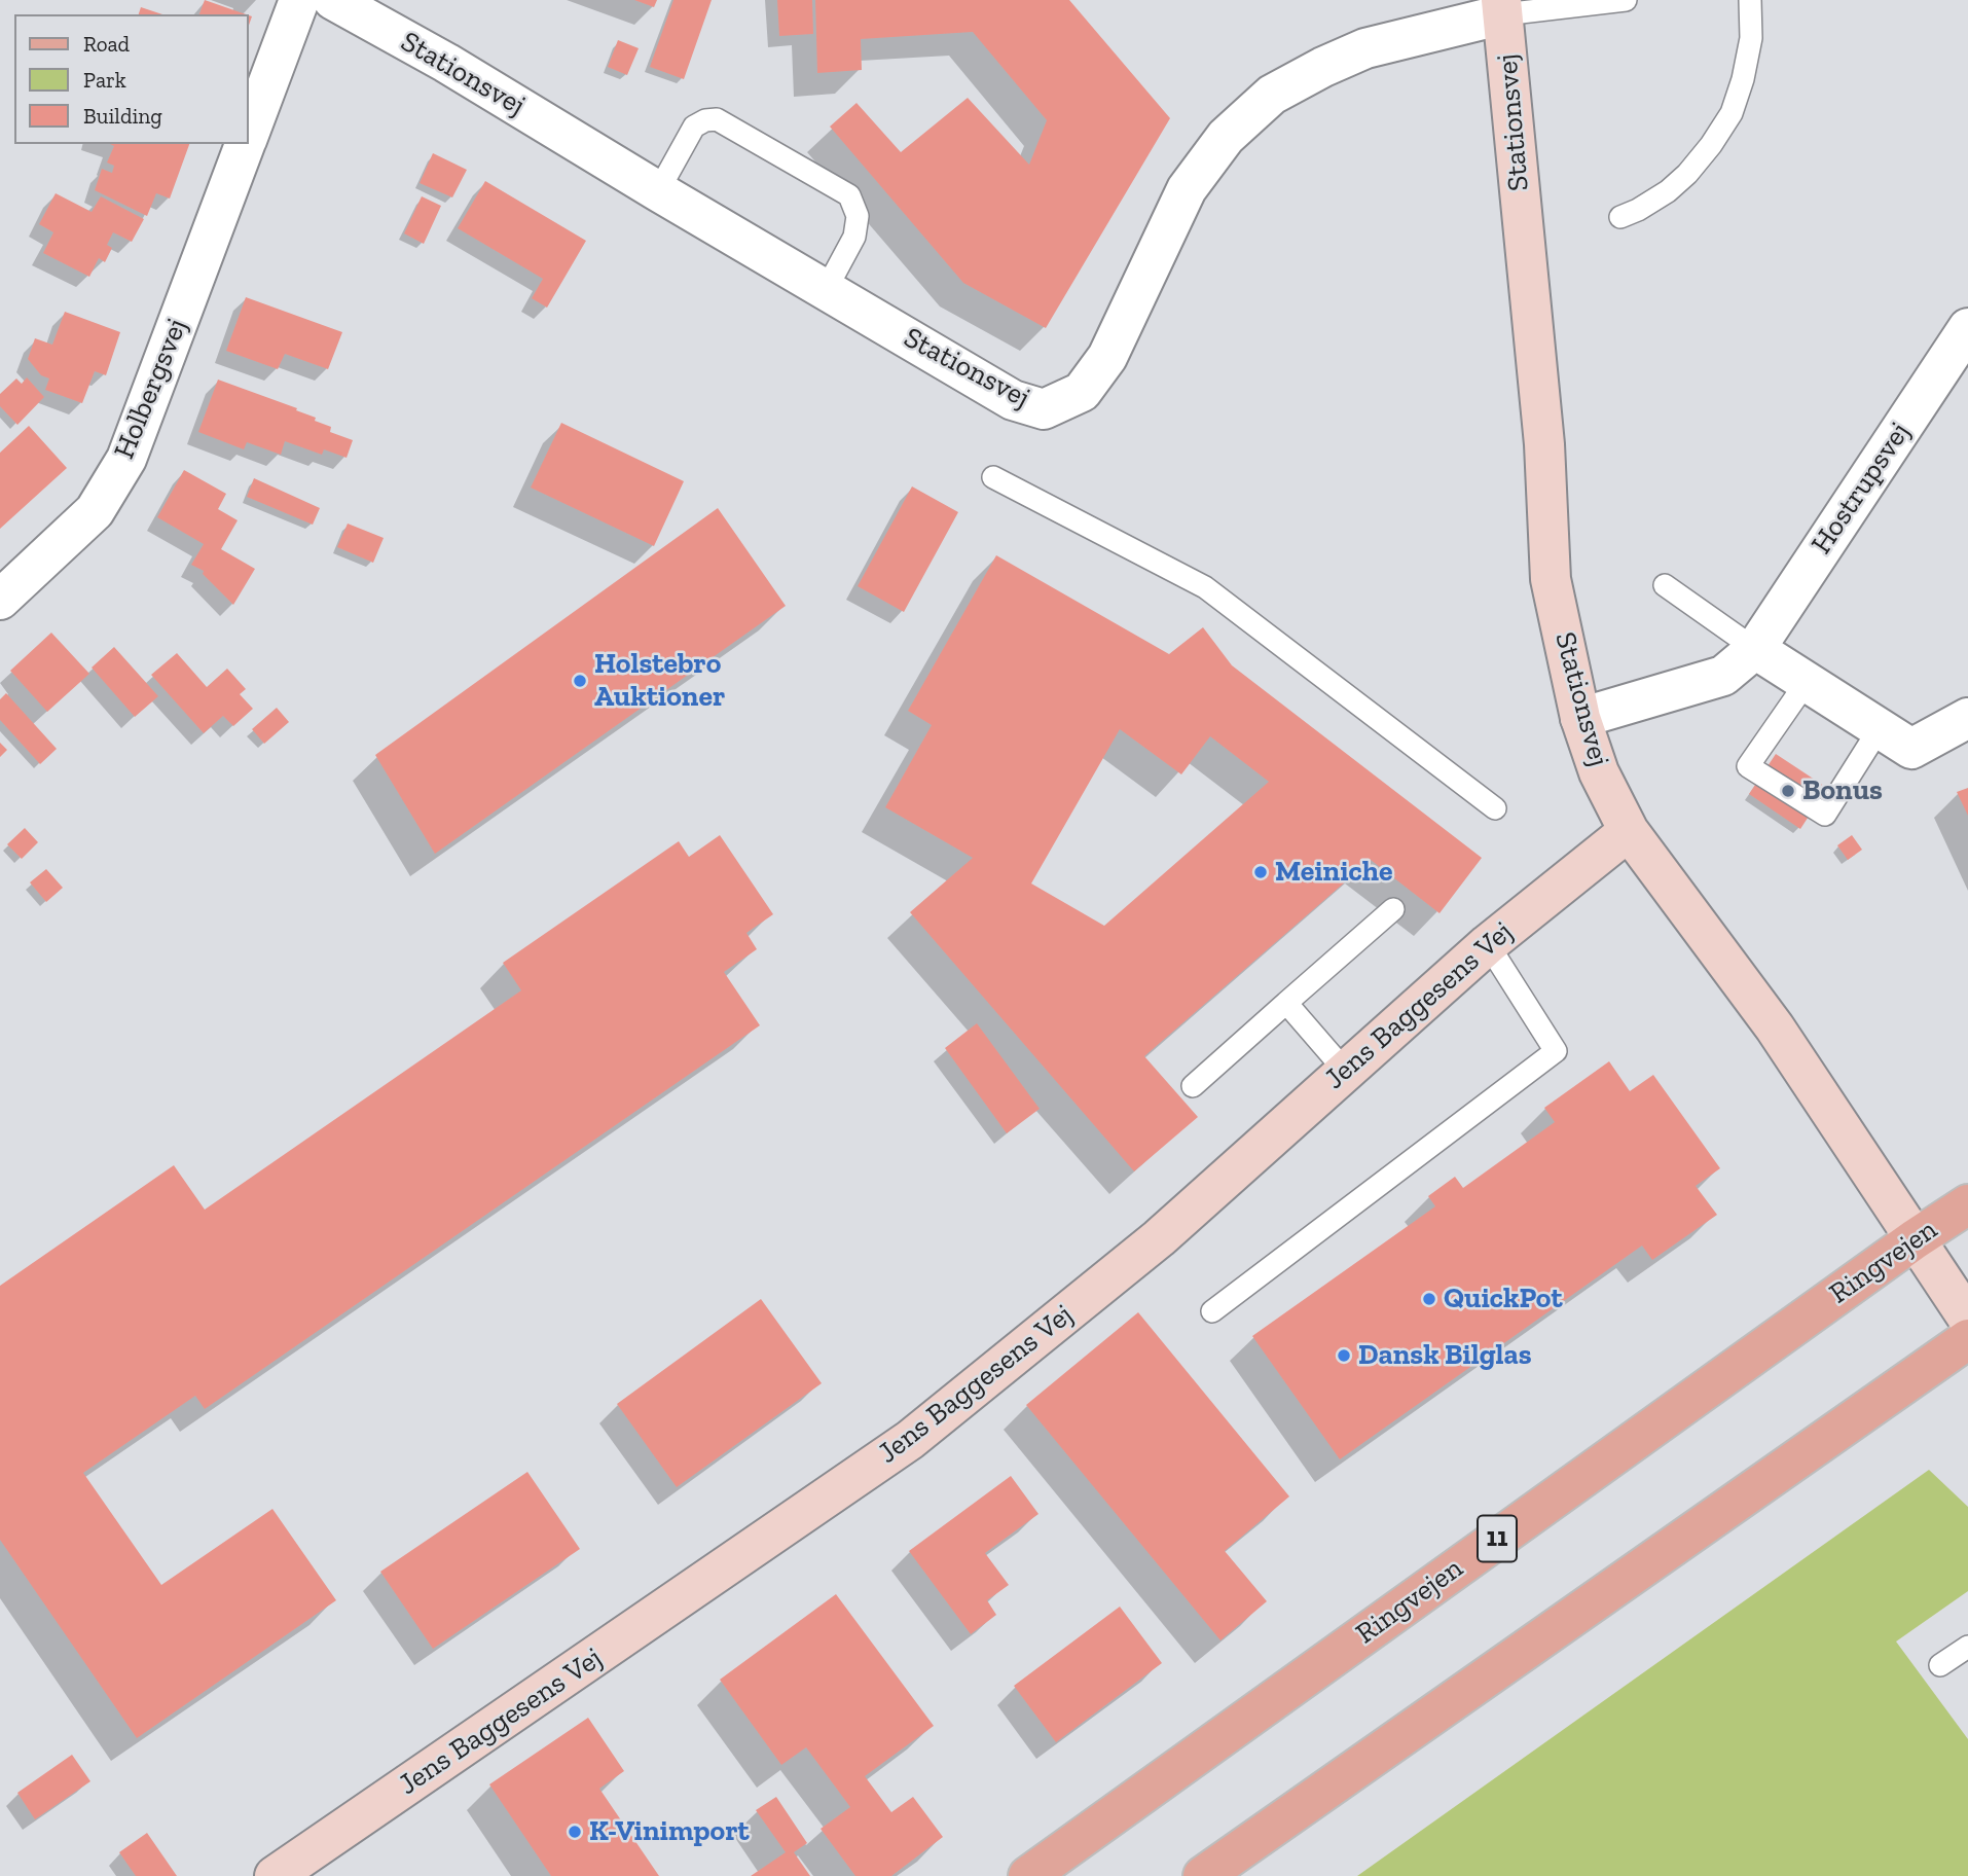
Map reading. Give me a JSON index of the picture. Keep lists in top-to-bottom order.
{
  "streets": {
    "main road": ["Ringvejen", "11"],
    "street": [
      "Stationsvej",
      "Holbergsvej",
      "Hostrupsvej",
      "Jens Baggesens Vej"
    ]
  },
  "crossings": [
    ["Stationsvej", "Hostrupsvej"],
    ["Stationsvej", "Jens Baggesens Vej"],
    ["Stationsvej", "Ringvejen"]
  ],
  "places": [
    "Holstebro Auktioner",
    "Bonus",
    "Meiniche",
    "QuickPot",
    "Dansk Bilglas",
    "K-Vinimport"
  ],
  "legend": ["Road", "Park", "Building"]
}
